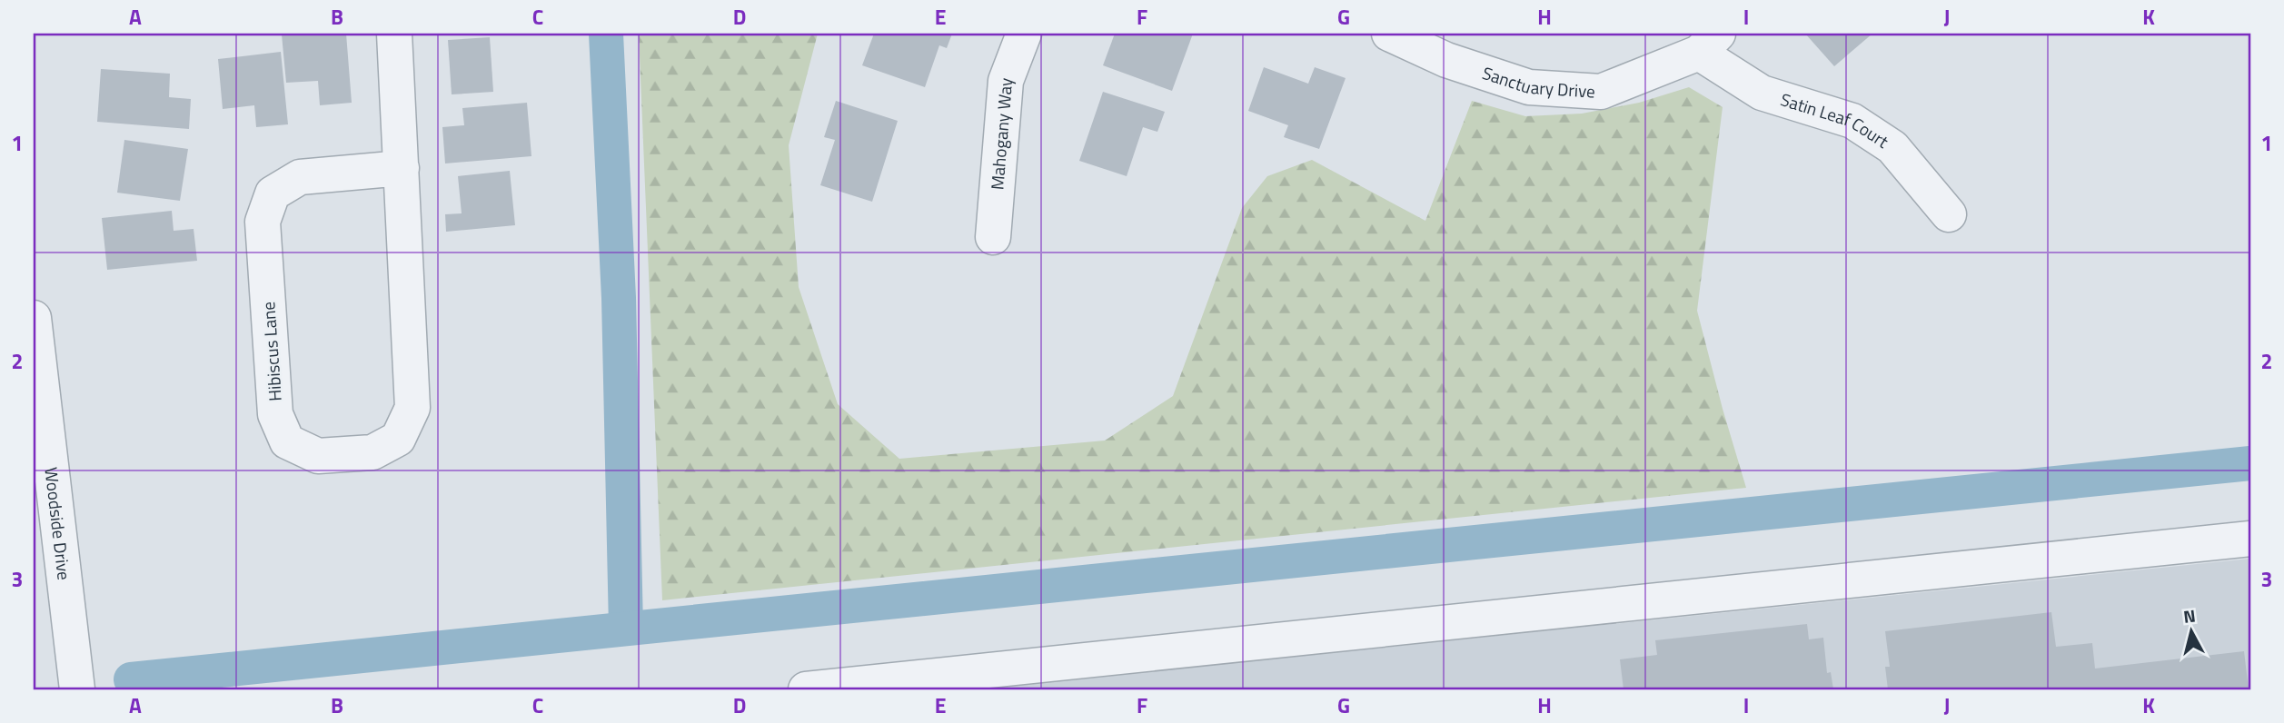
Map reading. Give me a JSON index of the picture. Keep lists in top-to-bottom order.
{
  "streets": {
    "street": [
      "Sanctuary Drive",
      "Satin Leaf Court",
      "Mahogany Way",
      "Hibiscus Lane",
      "Woodside Drive"
    ]
  },
  "crossings": [
    ["Sanctuary Drive", "Satin Leaf Court"]
  ],
  "north": "top",
  "grid": {
    "columns": [
      "A",
      "B",
      "C",
      "D",
      "E",
      "F",
      "G",
      "H",
      "I",
      "J",
      "K"
    ],
    "rows": ["1", "2", "3"]
  }
}
